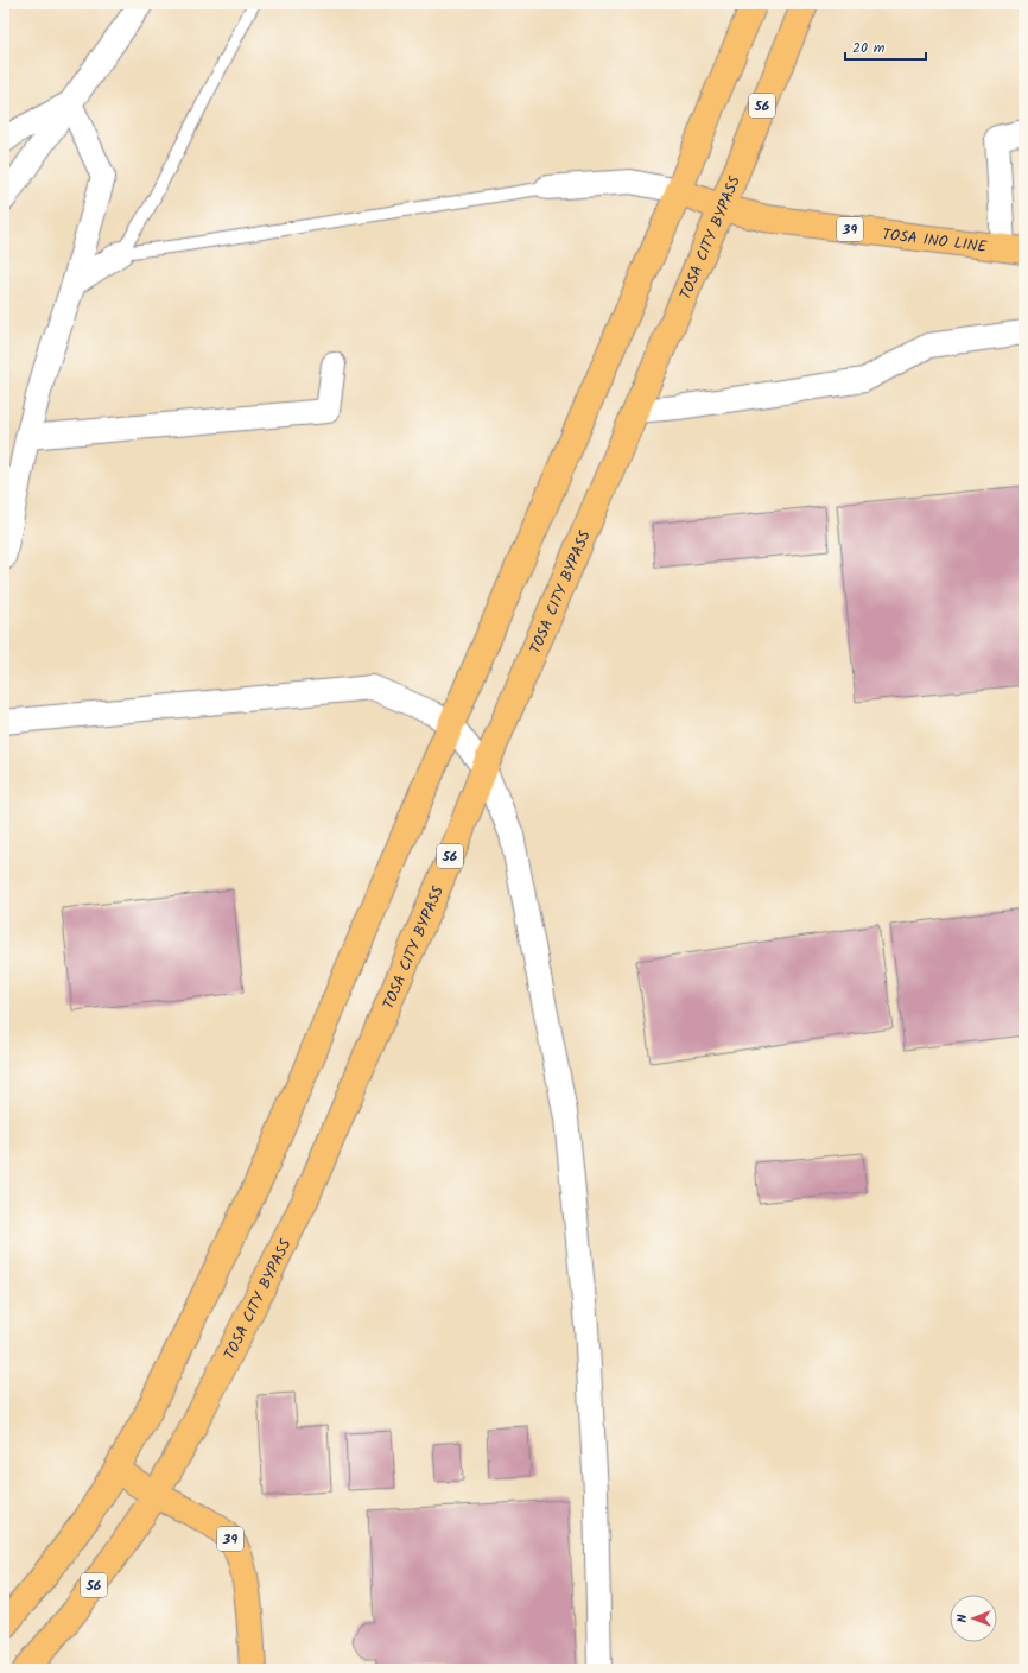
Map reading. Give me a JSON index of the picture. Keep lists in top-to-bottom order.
{
  "streets": {
    "main road": [
      "56",
      "39",
      "TOSA CITY BYPASS",
      "TOSA INO LINE"
    ]
  },
  "crossings": [
    ["39", "TOSA CITY BYPASS"],
    ["TOSA CITY BYPASS", "TOSA INO LINE"]
  ],
  "scale_bar": "20 m",
  "north": "left"
}
